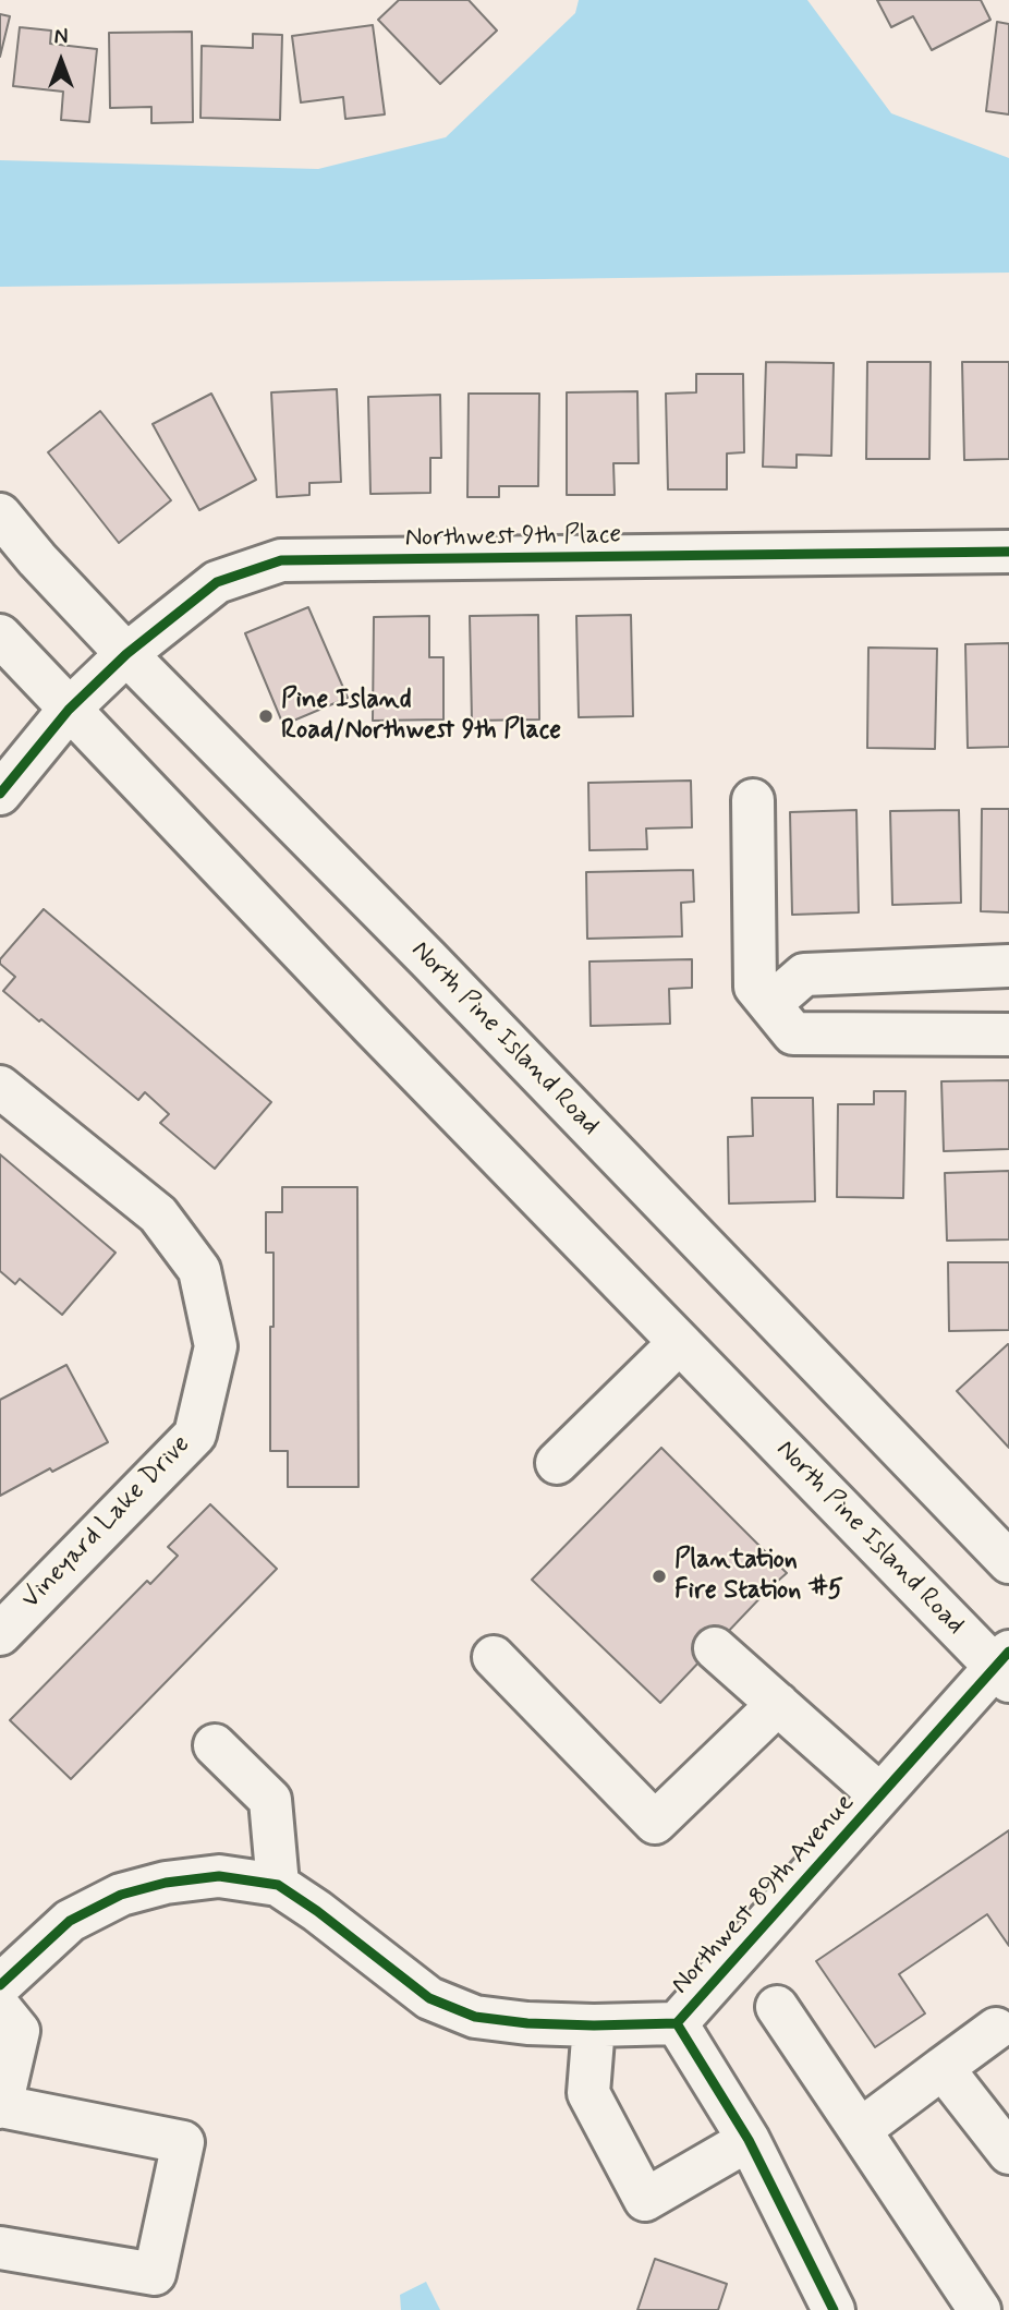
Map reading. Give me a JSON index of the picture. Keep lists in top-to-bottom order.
{
  "streets": {
    "street": [
      "Northwest 9th Place",
      "North Pine Island Road",
      "Vineyard Lake Drive",
      "Northwest 89th Avenue"
    ]
  },
  "crossings": [
    ["Northwest 9th Place", "North Pine Island Road"],
    ["North Pine Island Road", "Northwest 89th Avenue"]
  ],
  "places": ["Pine Island Road/Northwest 9th Place", "Plantation Fire Station #5"],
  "north": "top"
}
